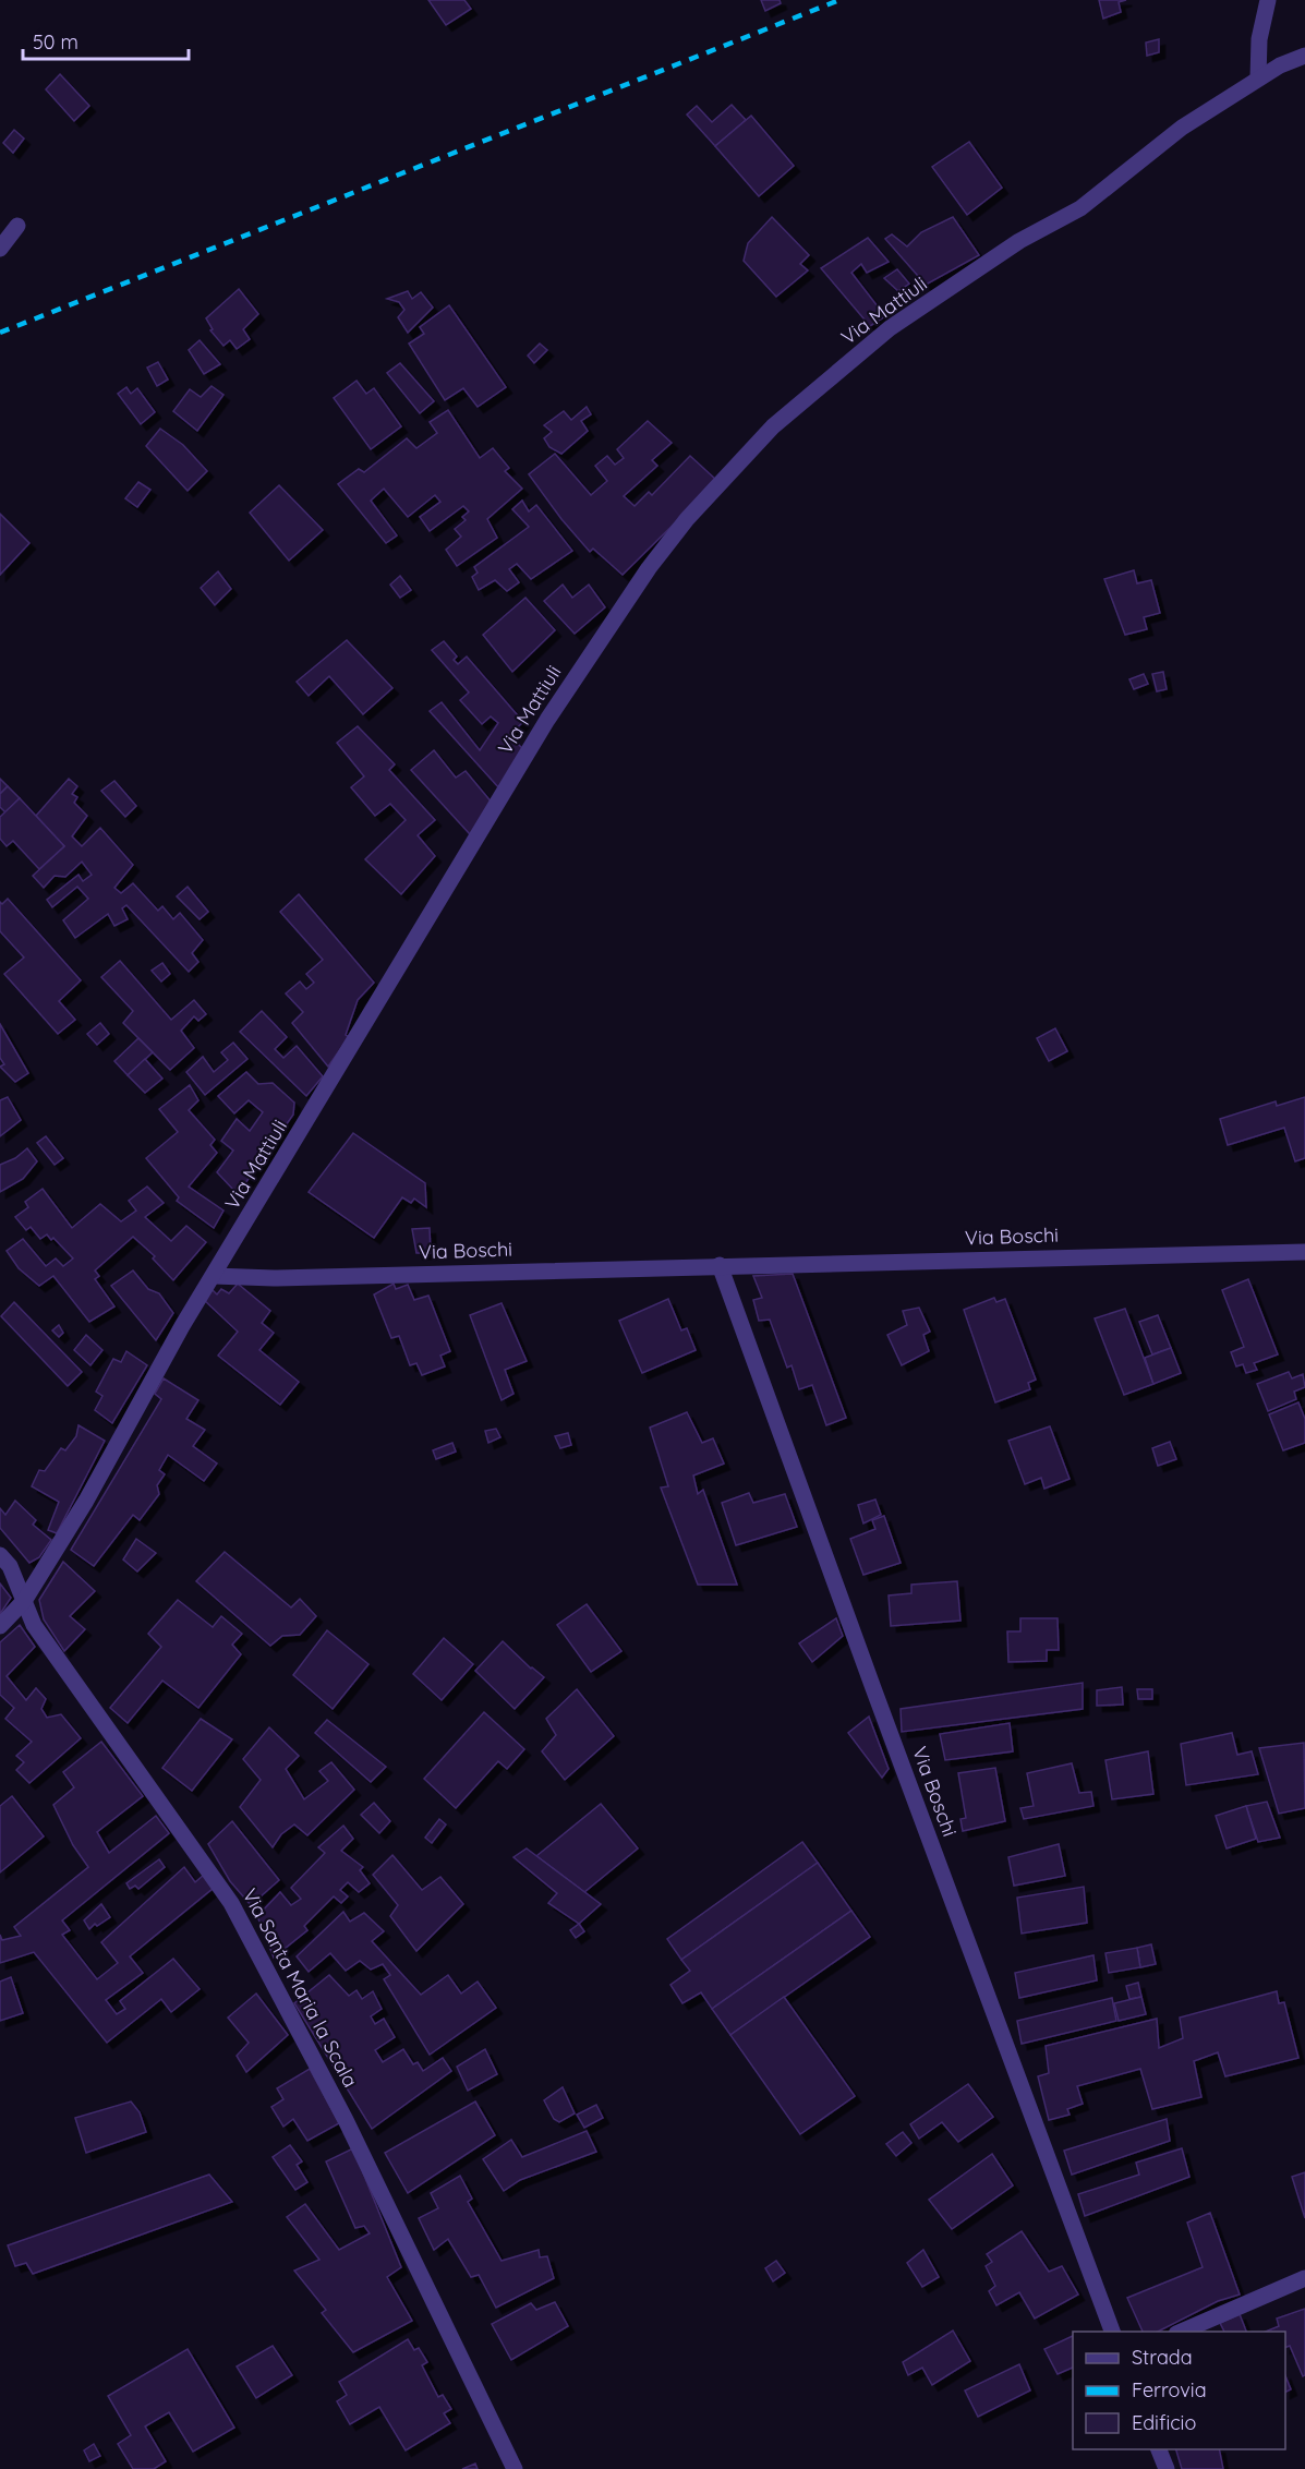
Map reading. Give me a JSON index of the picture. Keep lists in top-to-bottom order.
{
  "streets": {
    "street": ["Via Mattiuli", "Via Boschi", "Via Santa Maria la Scala"]
  },
  "crossings": [
    ["Via Mattiuli", "Via Boschi"],
    ["Via Mattiuli", "Via Santa Maria la Scala"]
  ],
  "legend": ["Strada", "Ferrovia", "Edificio"],
  "scale_bar": "50 m"
}
